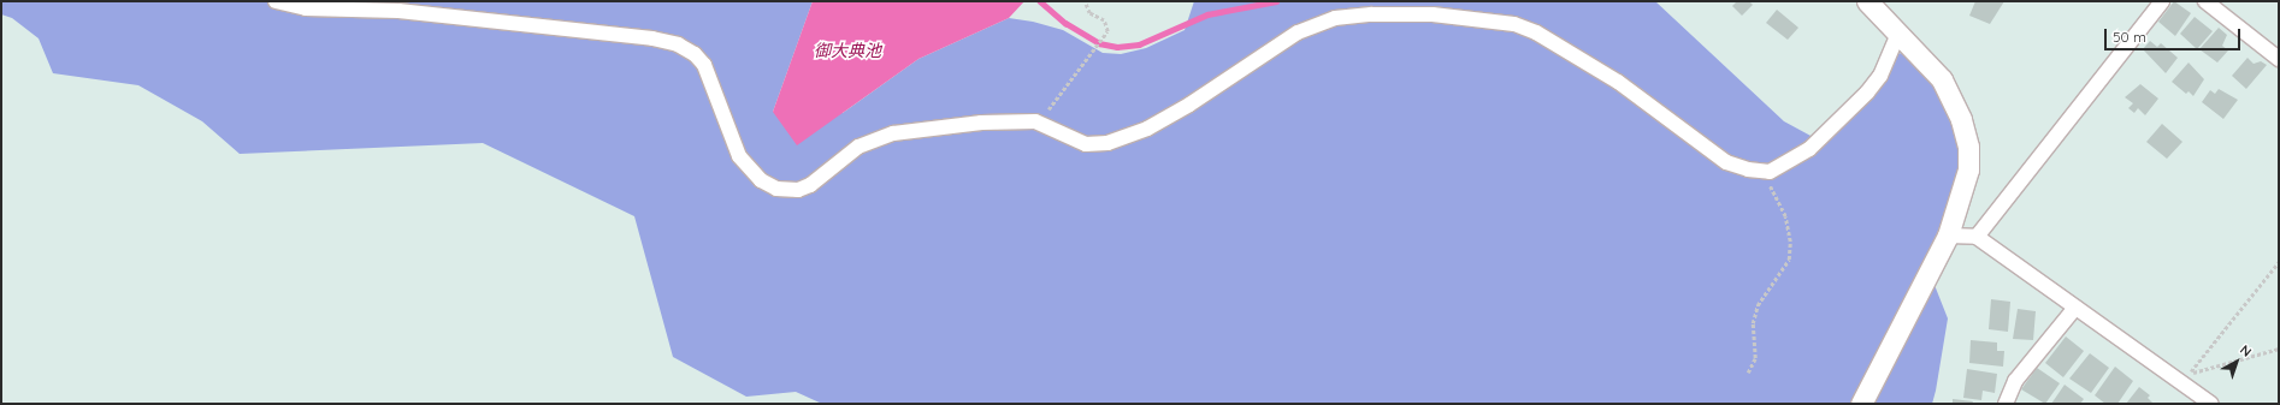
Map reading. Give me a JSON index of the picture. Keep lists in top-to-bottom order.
{
  "water": ["御大典池"],
  "scale_bar": "50 m",
  "north": "top right"
}
